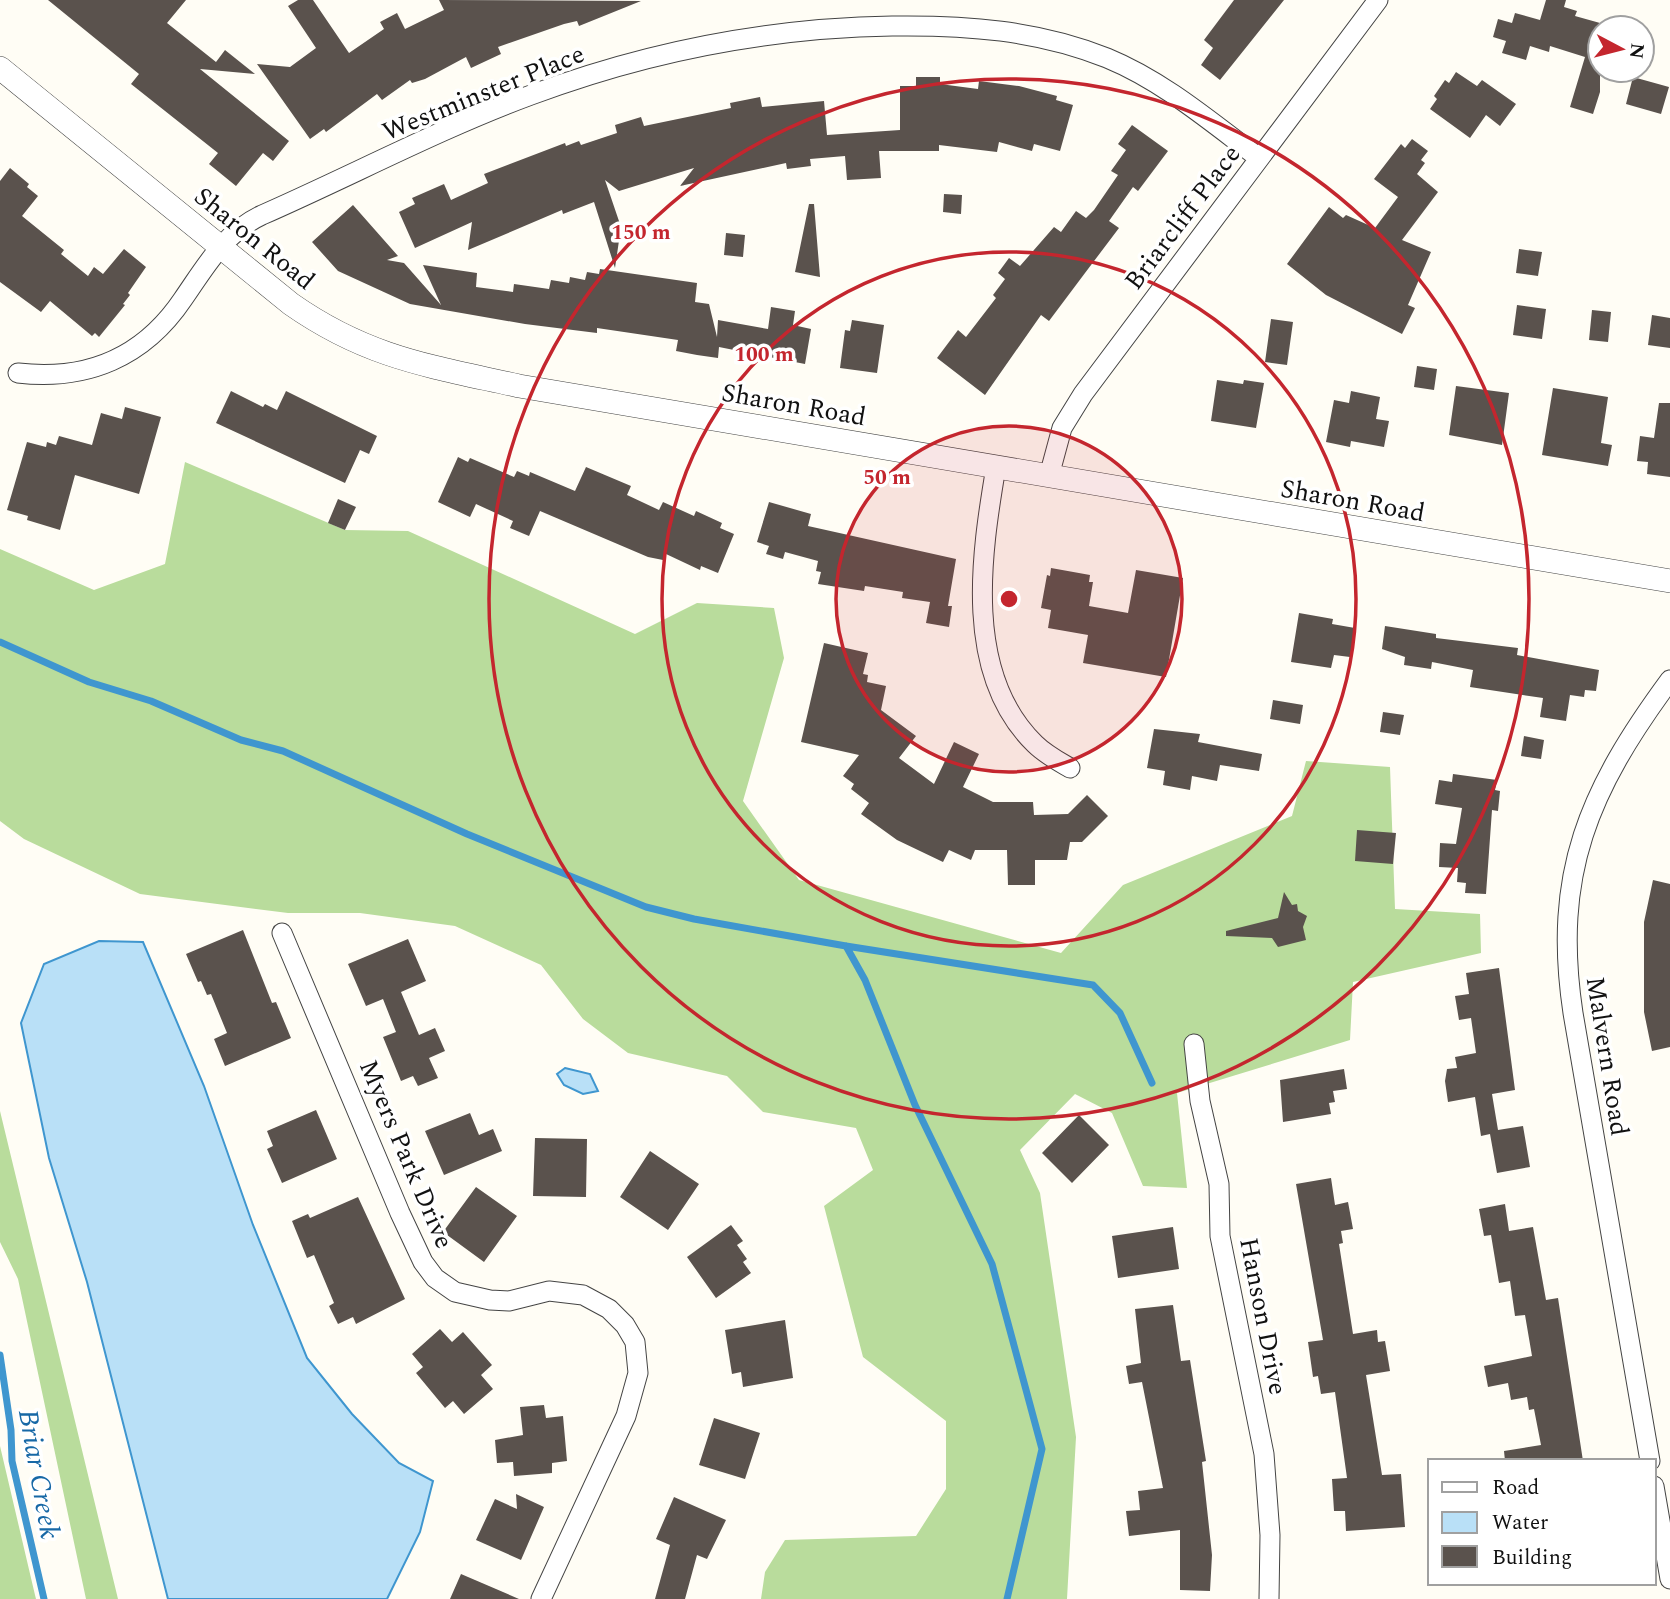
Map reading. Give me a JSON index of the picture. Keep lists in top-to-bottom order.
{
  "streets": {
    "street": [
      "Westminster Place",
      "Briarcliff Place",
      "Sharon Road",
      "Malvern Road",
      "Myers Park Drive",
      "Hanson Drive"
    ]
  },
  "crossings": [
    ["Westminster Place", "Briarcliff Place"],
    ["Westminster Place", "Sharon Road"],
    ["Briarcliff Place", "Sharon Road"]
  ],
  "water": ["Briar Creek"],
  "legend": ["Road", "Water", "Building"],
  "north": "right",
  "rings": ["150 m", "100 m", "50 m"]
}
